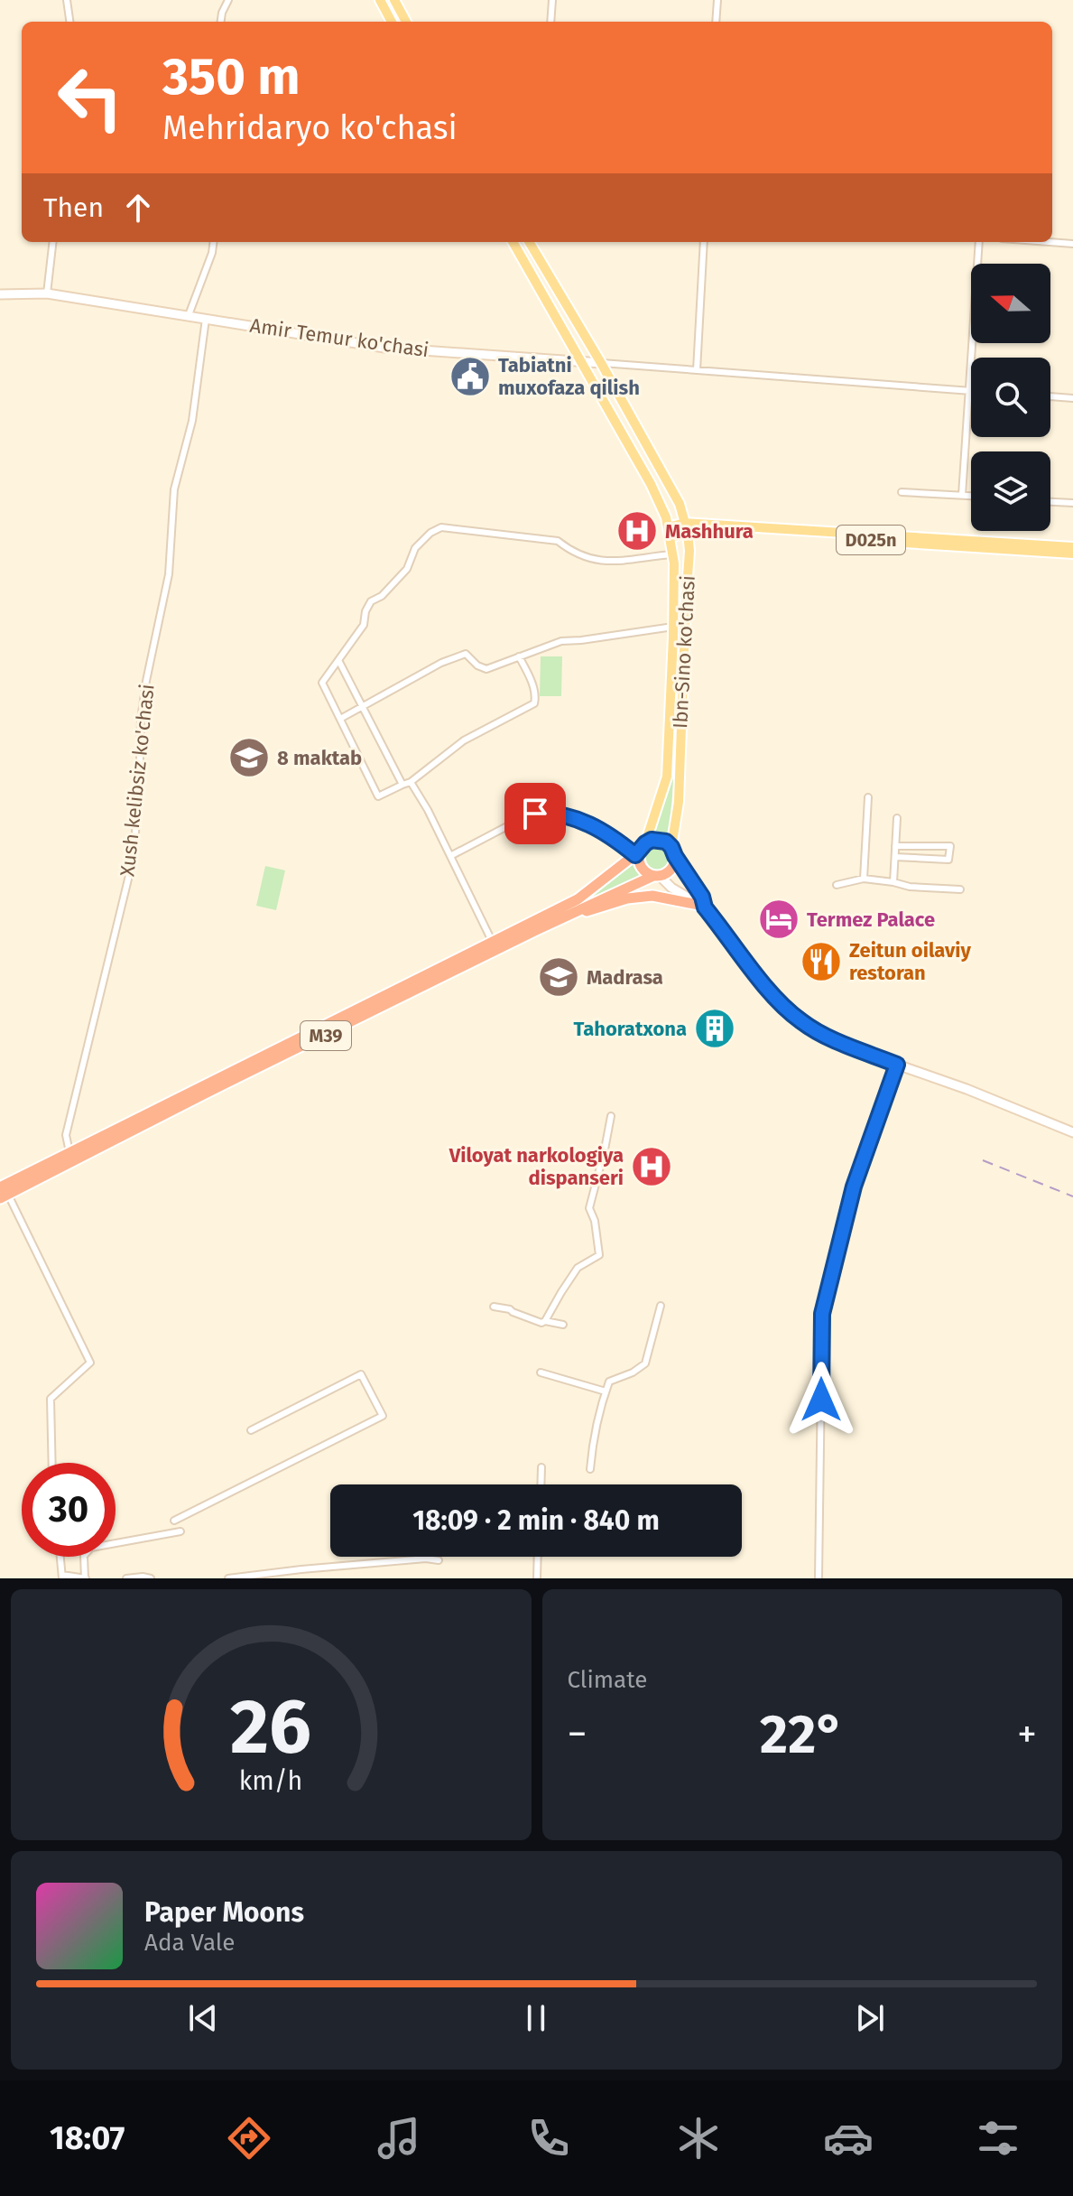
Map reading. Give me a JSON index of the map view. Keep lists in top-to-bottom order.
{
  "streets": {
    "highway": ["M39"],
    "main road": ["Amir Temur ko'chasi", "D025n", "Ibn-Sino ko'chasi"],
    "street": ["Xush kelibsiz ko'chasi"]
  },
  "crossings": [
    ["Amir Temur ko'chasi", "Ibn-Sino ko'chasi"],
    ["Amir Temur ko'chasi", "Xush kelibsiz ko'chasi"],
    ["D025n", "Ibn-Sino ko'chasi"],
    ["Ibn-Sino ko'chasi", "M39"],
    ["Xush kelibsiz ko'chasi", "M39"]
  ],
  "places": {
    "public building": ["Tabiatni muxofaza qilish"],
    "hospital": ["Mashhura", "Viloyat narkologiya dispanseri"],
    "school or university": ["8 maktab", "Madrasa"],
    "hotel": ["Termez Palace"],
    "restaurant": ["Zeitun oilaviy restoran"],
    "building": ["Tahoratxona"]
  },
  "north": "left",
  "page": {
    "turn": ["350 m", "Мehridaryo ko'chasi"],
    "then": "Then",
    "limit": "30",
    "trip": "18:09 · 2 min · 840 m",
    "tile": "Climate",
    "heat": ["−", "22°", "+"],
    "song": ["Paper Moons", "Ada Vale"],
    "tabs": "18:07",
    "gauge": ["26", "km/h"]
  }
}
